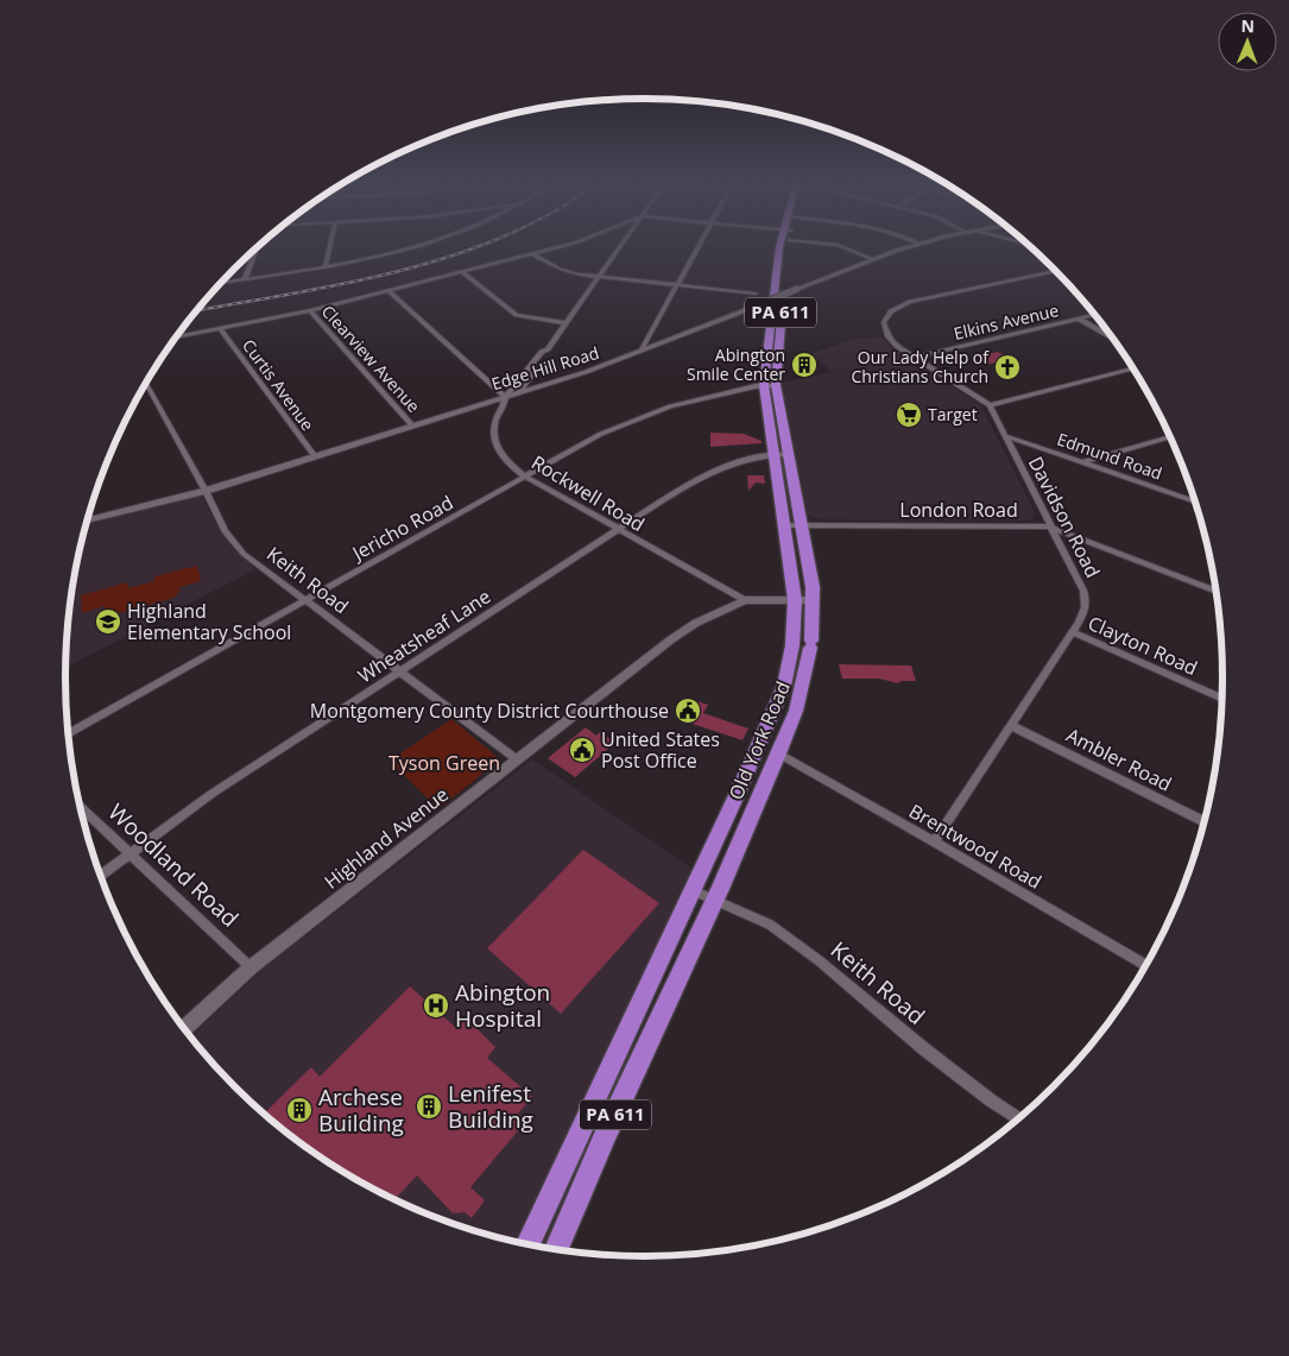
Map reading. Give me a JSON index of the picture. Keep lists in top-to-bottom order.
{
  "streets": {
    "highway": ["PA 611", "Old York Road"],
    "street": [
      "Elkins Avenue",
      "Clearview Avenue",
      "Edge Hill Road",
      "Curtis Avenue",
      "Edmund Road",
      "Rockwell Road",
      "London Road",
      "Davidson Road",
      "Jericho Road",
      "Keith Road",
      "Wheatsheaf Lane",
      "Clayton Road",
      "Ambler Road",
      "Highland Avenue",
      "Brentwood Road",
      "Woodland Road"
    ]
  },
  "crossings": [
    ["Clearview Avenue", "Edge Hill Road"],
    ["Edge Hill Road", "Curtis Avenue"],
    ["Edge Hill Road", "Rockwell Road"],
    ["Edge Hill Road", "Keith Road"],
    ["Edmund Road", "Davidson Road"],
    ["Rockwell Road", "Jericho Road"],
    ["Rockwell Road", "Wheatsheaf Lane"],
    ["Rockwell Road", "Highland Avenue"],
    ["London Road", "Davidson Road"],
    ["London Road", "Old York Road"],
    ["Davidson Road", "Clayton Road"],
    ["Davidson Road", "Ambler Road"],
    ["Davidson Road", "Brentwood Road"],
    ["Jericho Road", "Keith Road"],
    ["Jericho Road", "Old York Road"],
    ["Keith Road", "Wheatsheaf Lane"],
    ["Keith Road", "Old York Road"],
    ["Keith Road", "Highland Avenue"],
    ["Wheatsheaf Lane", "Old York Road"],
    ["Wheatsheaf Lane", "Woodland Road"],
    ["Old York Road", "Highland Avenue"],
    ["Old York Road", "Brentwood Road"],
    ["Highland Avenue", "Woodland Road"]
  ],
  "parks": ["Tyson Green"],
  "places": {
    "building": ["Abington Smile Center", "Lenifest Building", "Archese Building"],
    "church": ["Our Lady Help of Christians Church"],
    "supermarket": ["Target"],
    "school or university": ["Highland Elementary School"],
    "public building": ["Montgomery County District Courthouse", "United States Post Office"],
    "hospital": ["Abington Hospital"]
  },
  "north": "top"
}
